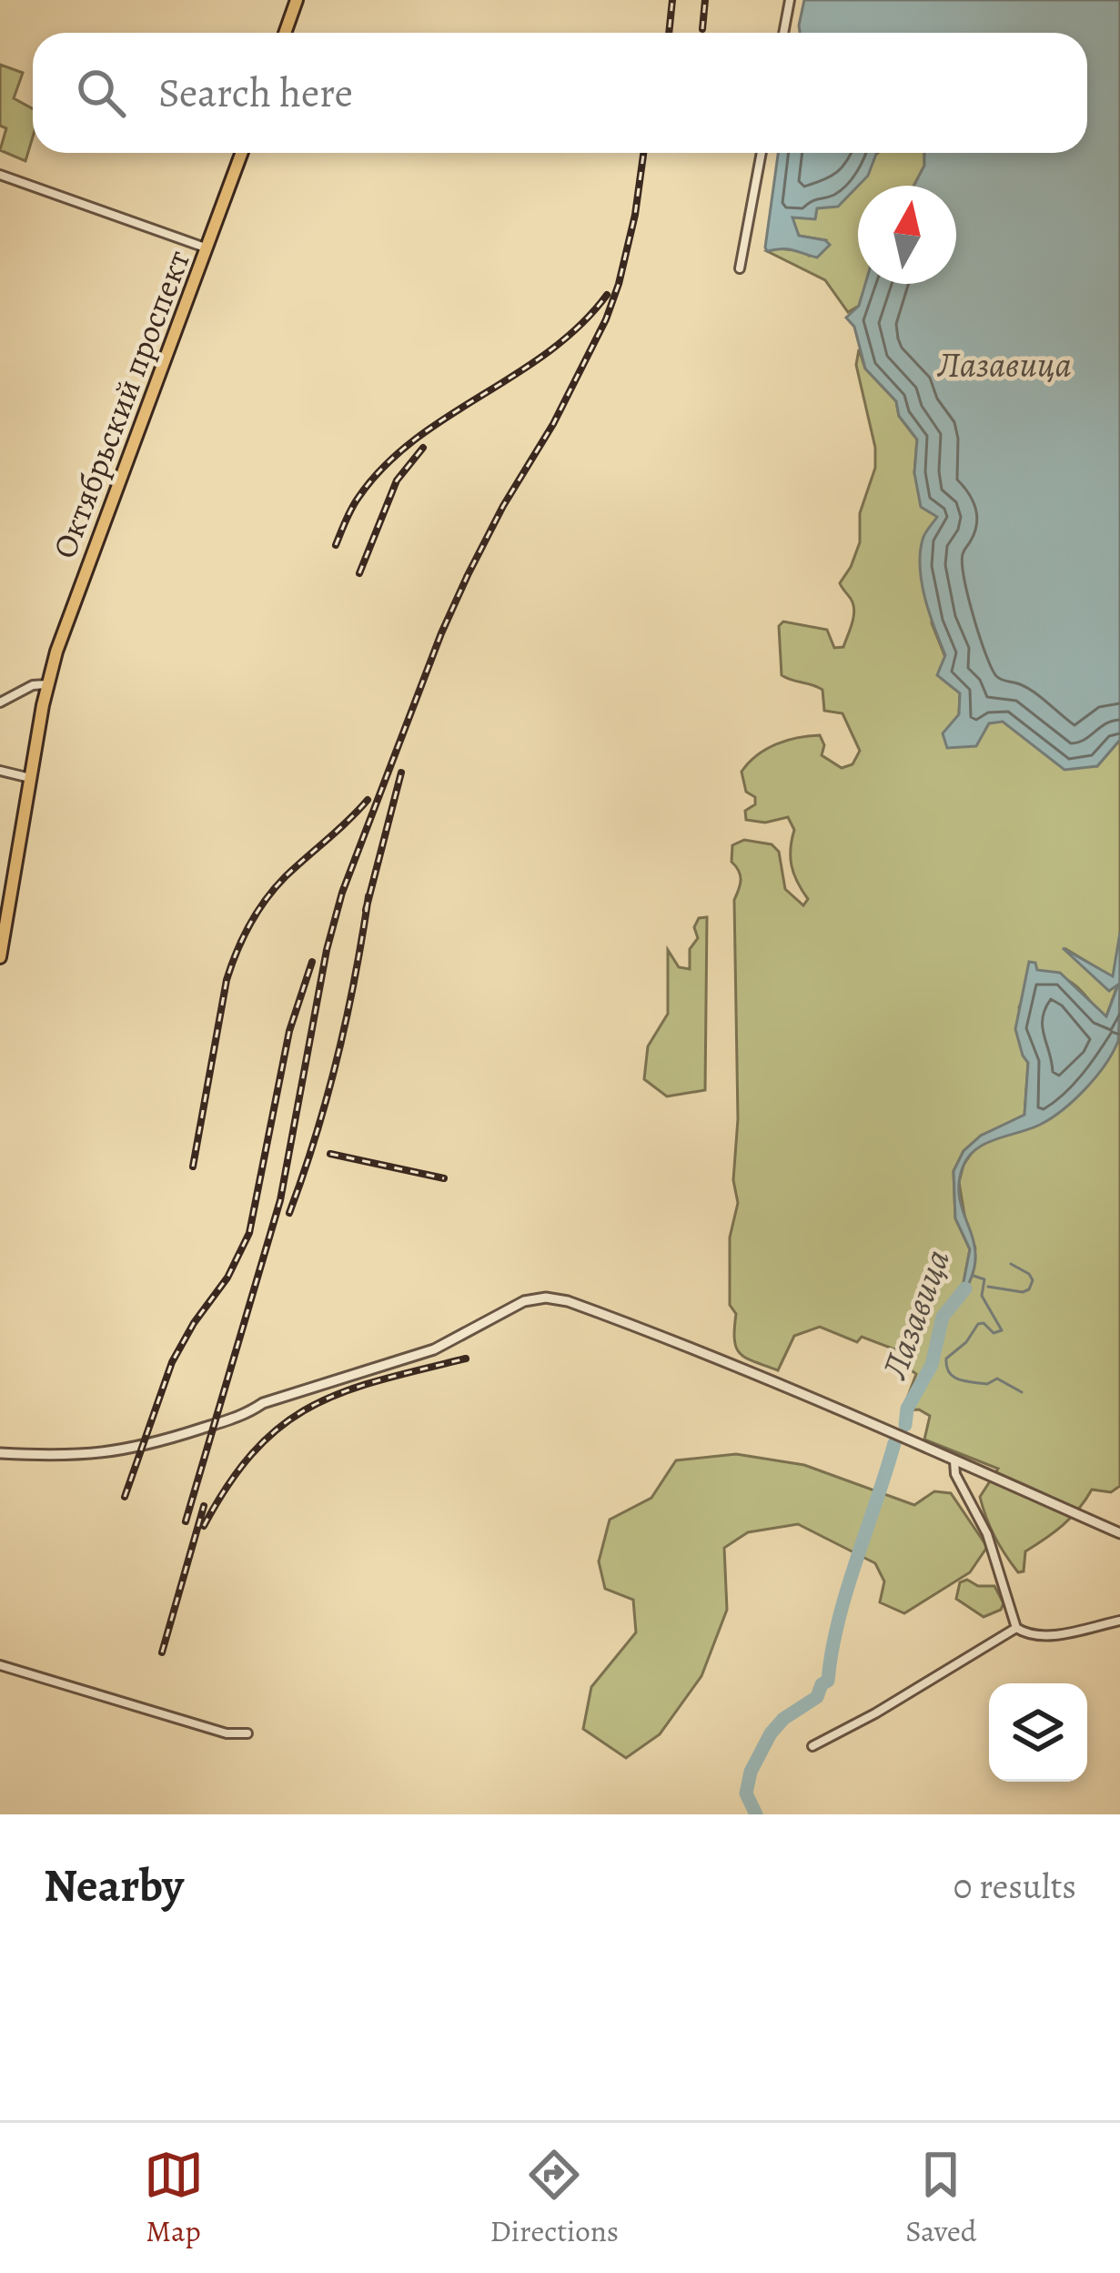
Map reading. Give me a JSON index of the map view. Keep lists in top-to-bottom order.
{
  "streets": {
    "main road": ["Октябрьский проспект"]
  },
  "water": ["Лазавица"],
  "north": "top",
  "page": {
    "search": "Search here",
    "heading": ["Nearby", "0 results"],
    "nav": ["Map", "Directions", "Saved"]
  }
}
